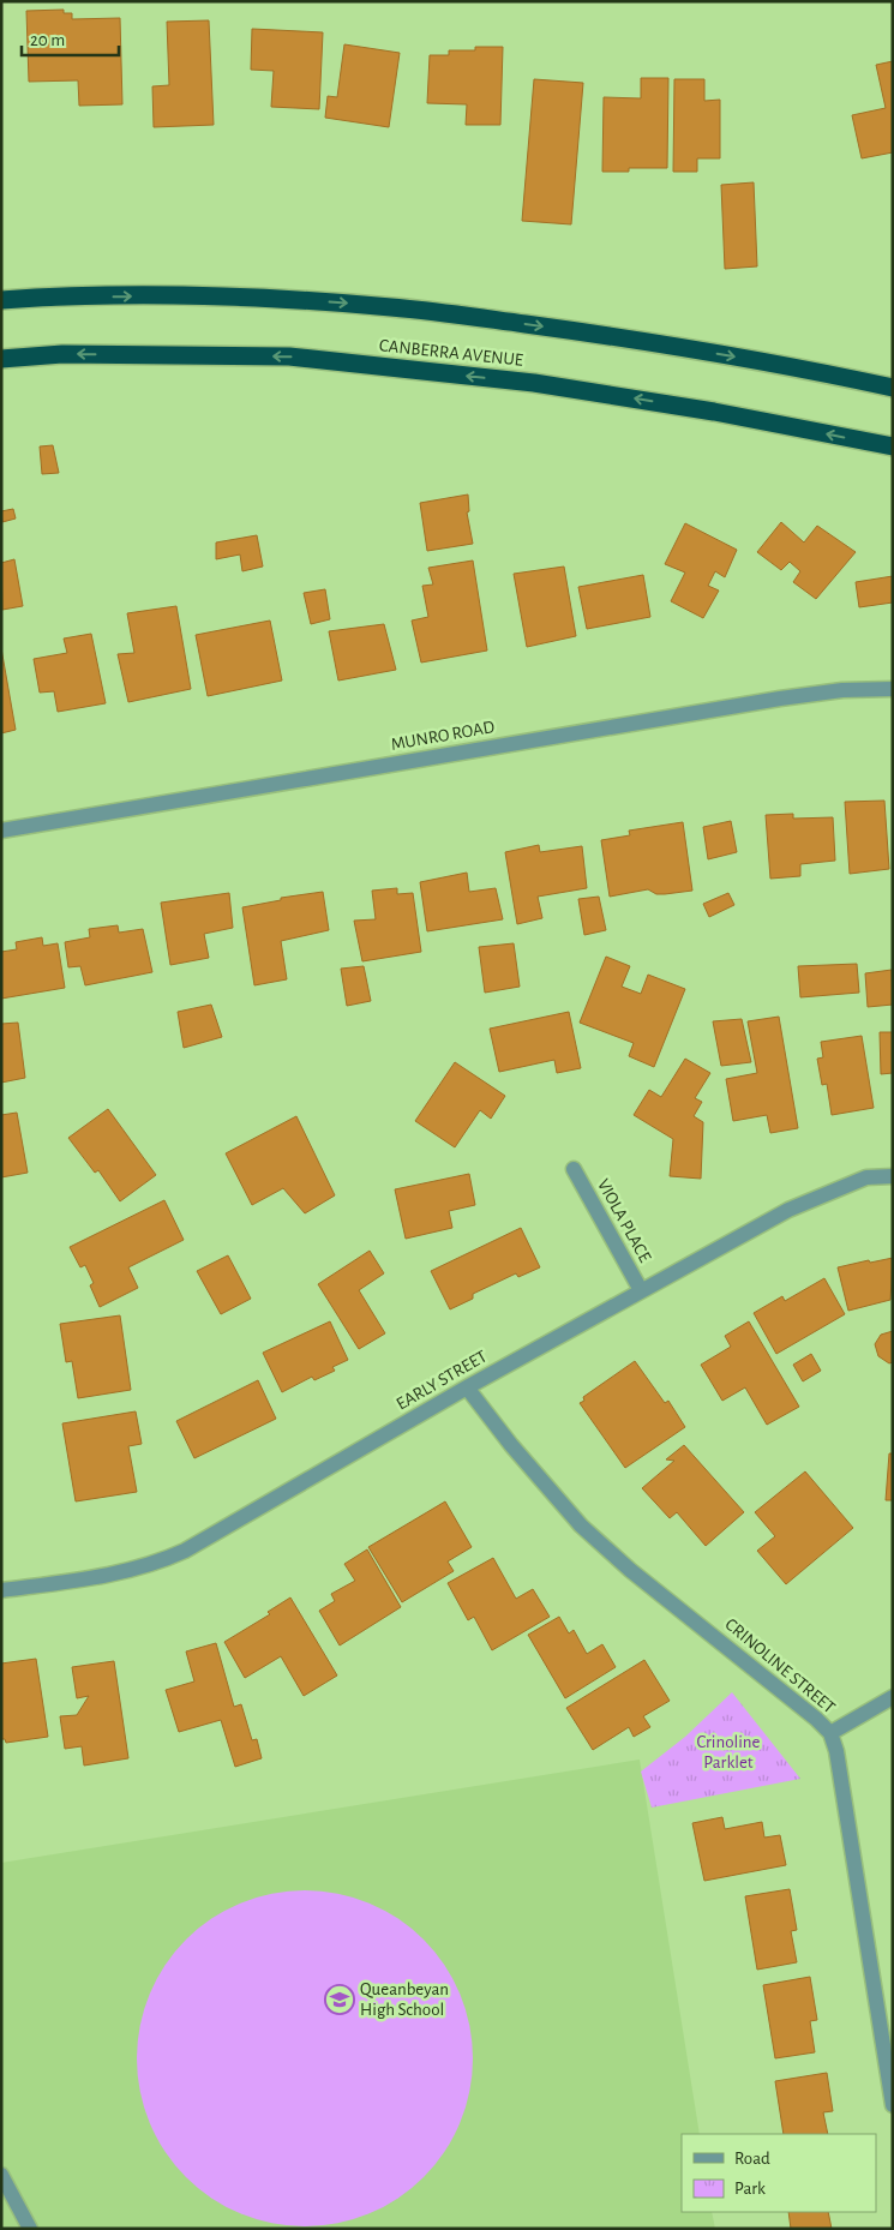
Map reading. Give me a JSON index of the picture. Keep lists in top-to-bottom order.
{
  "streets": {
    "highway": ["CANBERRA AVENUE"],
    "street": [
      "MUNRO ROAD",
      "VIOLA PLACE",
      "EARLY STREET",
      "CRINOLINE STREET"
    ]
  },
  "crossings": [
    ["VIOLA PLACE", "EARLY STREET"],
    ["EARLY STREET", "CRINOLINE STREET"]
  ],
  "parks": ["Crinoline Parklet"],
  "places": {
    "school or university": ["Queanbeyan High School"]
  },
  "legend": ["Road", "Park"],
  "scale_bar": "20 m"
}
